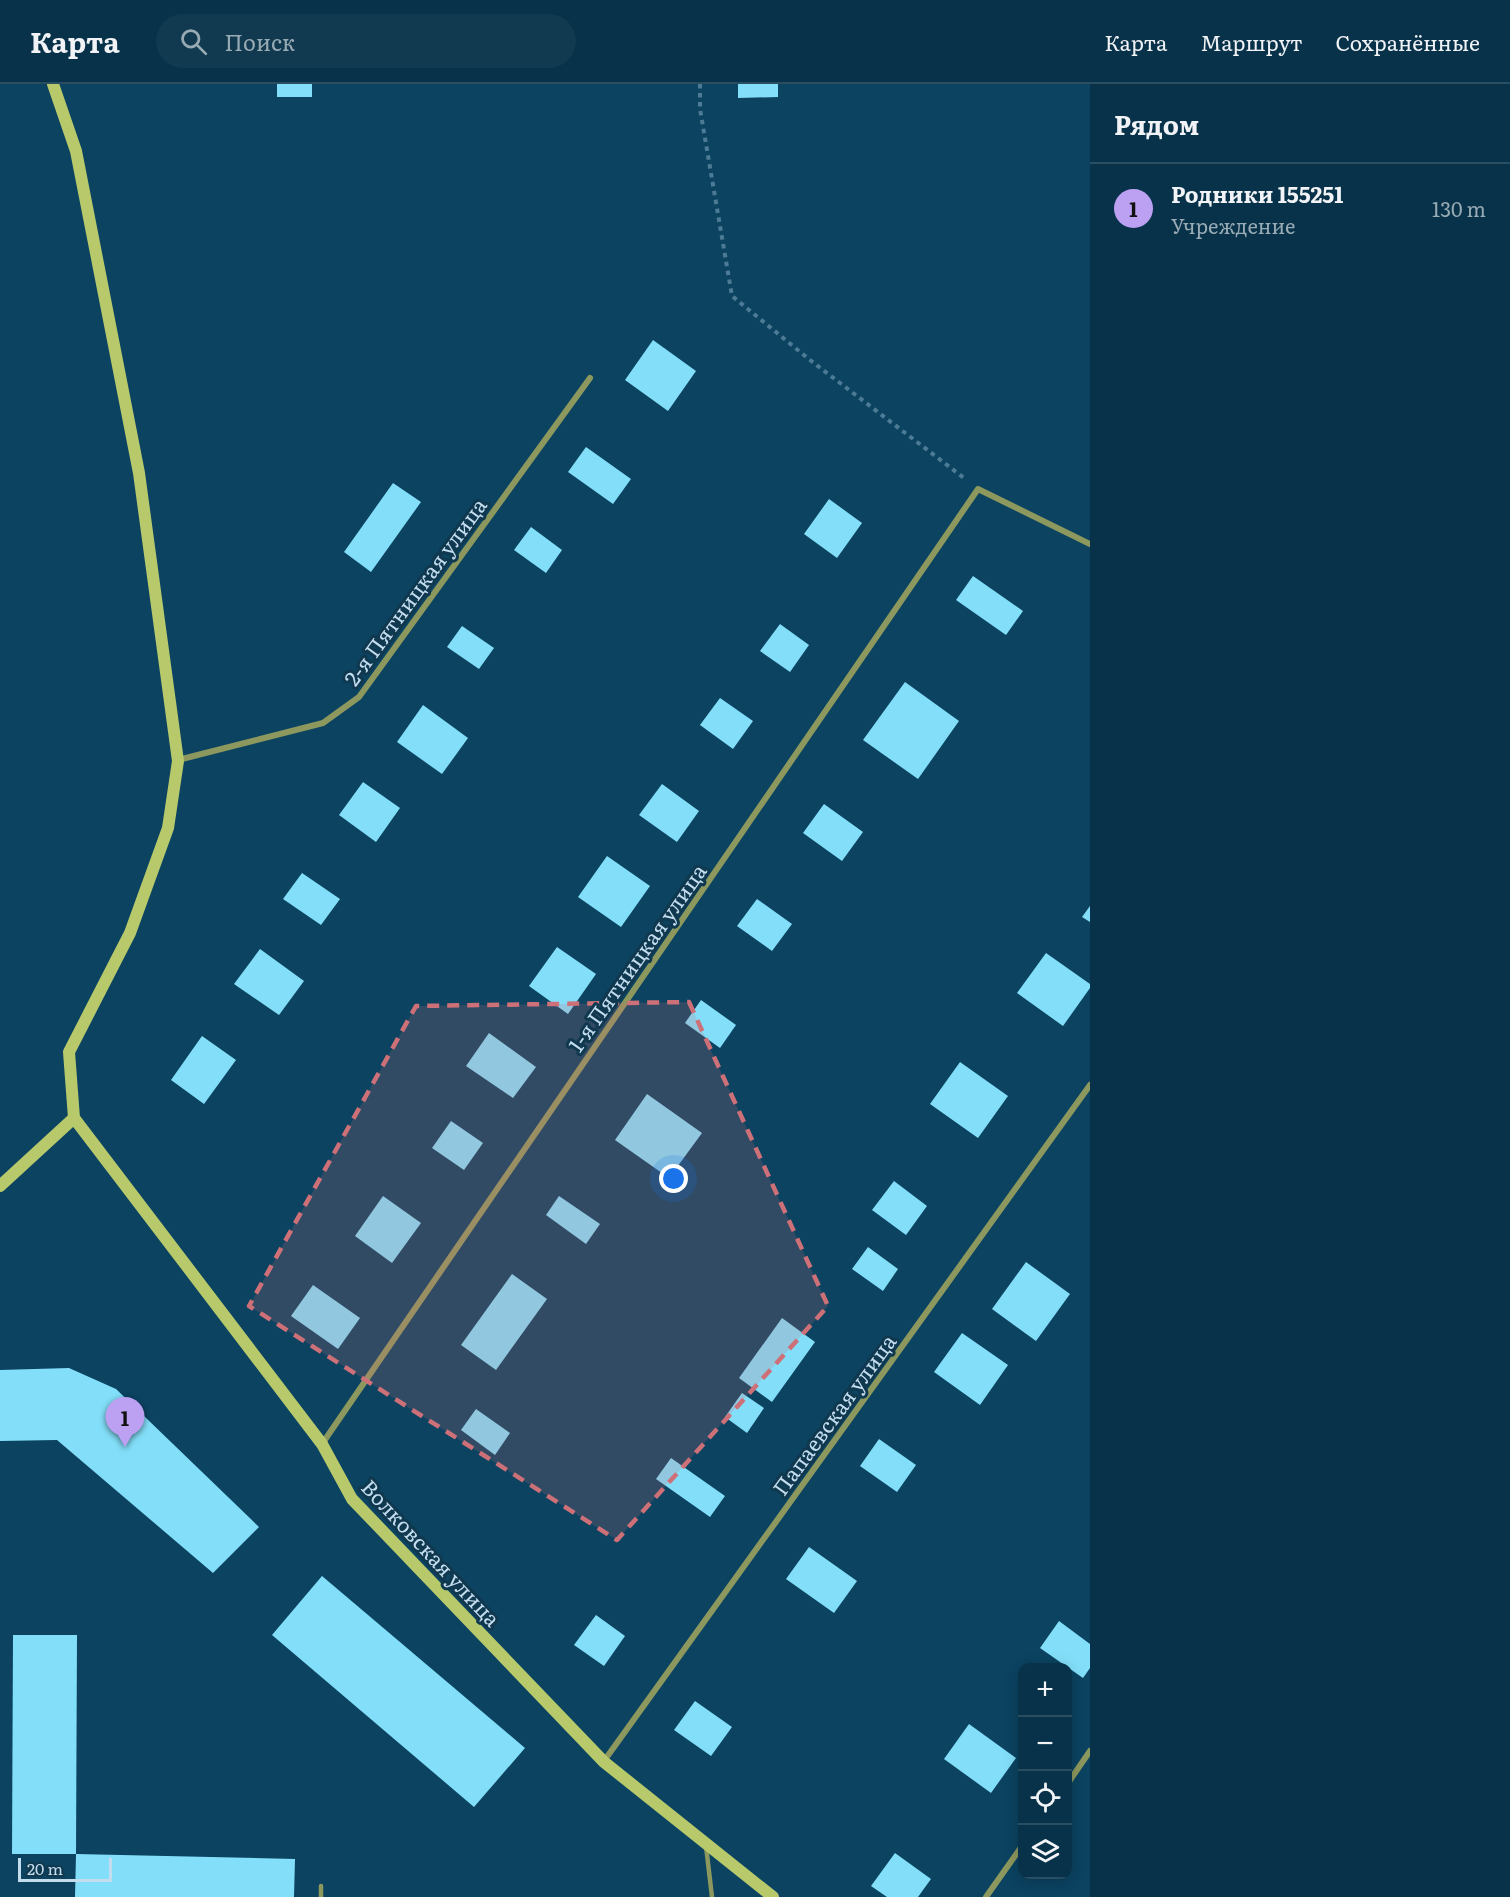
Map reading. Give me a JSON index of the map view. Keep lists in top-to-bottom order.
{
  "streets": {
    "main road": ["Волковская улица"],
    "street": ["2-я Пятницкая улица", "1-я Пятницкая улица", "Папаевская улица"]
  },
  "crossings": [
    ["1-я Пятницкая улица", "Волковская улица"],
    ["Папаевская улица", "Волковская улица"]
  ],
  "scale_bar": "20 m",
  "page": {
    "header": "Карта",
    "search": "Поиск",
    "nav": ["Карта", "Маршрут", "Сохранённые"],
    "heading": "Рядом",
    "list": [
      {
        "mark": "1",
        "name": "Родники 155251",
        "note": "Учреждение",
        "value": "130 m"
      }
    ],
    "pins": "1",
    "map_buttons": ["+", "−"],
    "scale": "20 m"
  }
}
